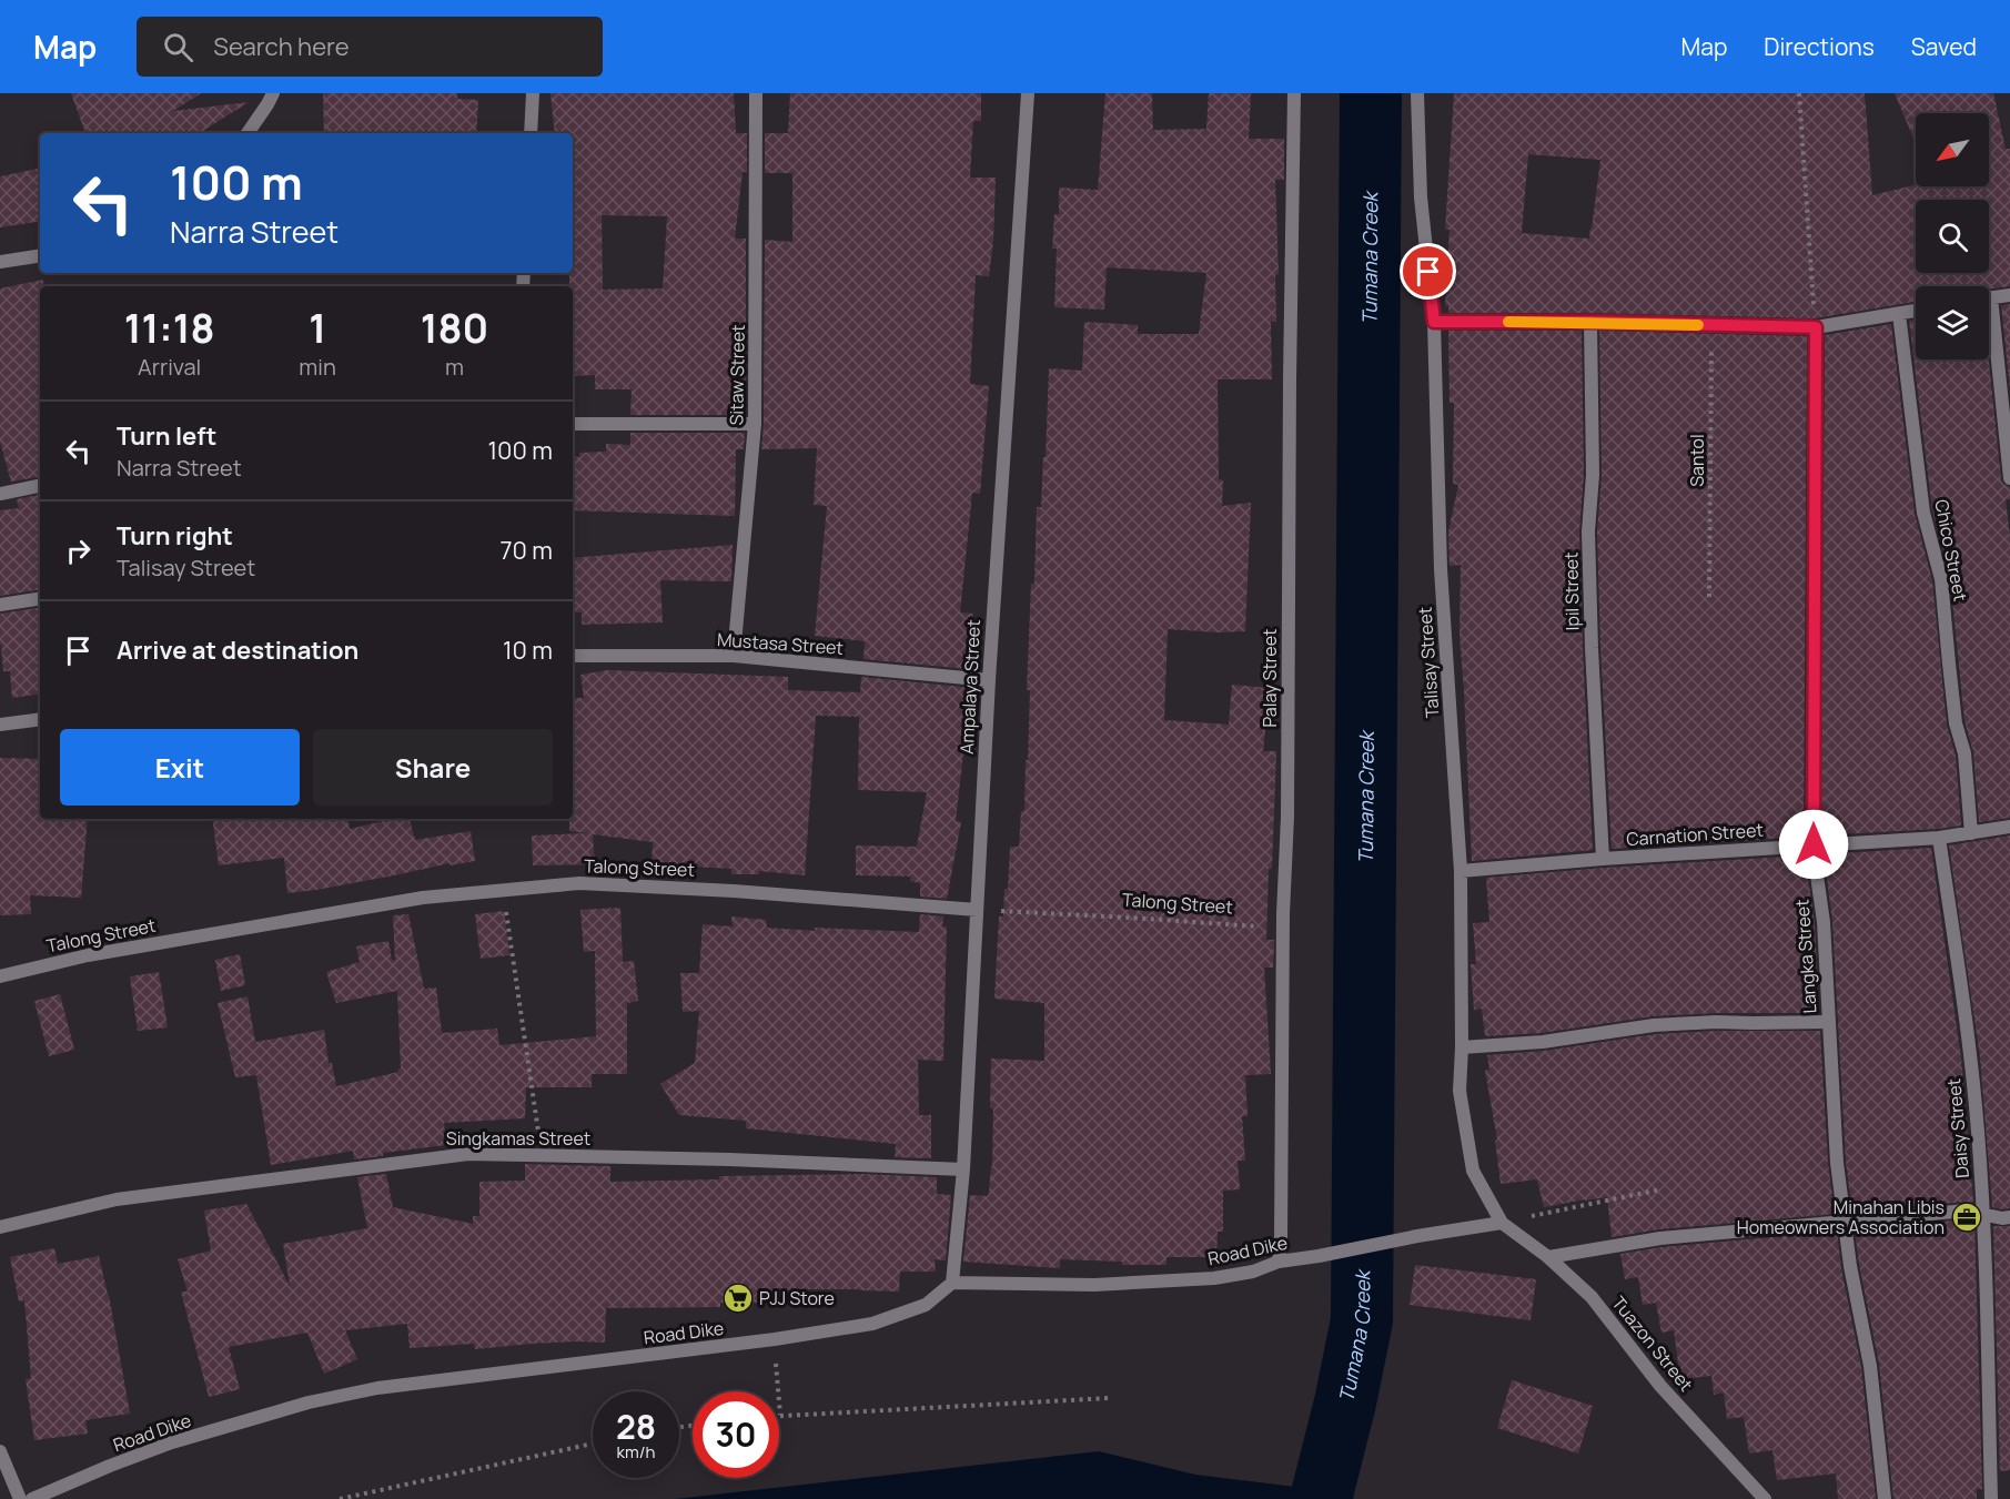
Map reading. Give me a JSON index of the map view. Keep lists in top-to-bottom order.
{
  "streets": {
    "street": [
      "Sitaw Street",
      "Chico Street",
      "Ipil Street",
      "Mustasa Street",
      "Talisay Street",
      "Palay Street",
      "Ampalaya Street",
      "Carnation Street",
      "Talong Street",
      "Langka Street",
      "Daisy Street",
      "Singkamas Street",
      "Road Dike",
      "Tuazon Street"
    ],
    "path": ["Santol"]
  },
  "crossings": [
    ["Sitaw Street", "Mustasa Street"],
    ["Chico Street", "Carnation Street"],
    ["Ipil Street", "Carnation Street"],
    ["Mustasa Street", "Ampalaya Street"],
    ["Talisay Street", "Carnation Street"],
    ["Talisay Street", "Road Dike"],
    ["Talisay Street", "Tuazon Street"],
    ["Palay Street", "Talong Street"],
    ["Palay Street", "Road Dike"],
    ["Ampalaya Street", "Talong Street"],
    ["Ampalaya Street", "Singkamas Street"],
    ["Ampalaya Street", "Road Dike"],
    ["Carnation Street", "Langka Street"],
    ["Carnation Street", "Daisy Street"],
    ["Road Dike", "Tuazon Street"]
  ],
  "water": ["Tumana Creek"],
  "places": {
    "office": ["Minahan Libis Homeowners Association"],
    "supermarket": ["PJJ Store"]
  },
  "north": "bottom left",
  "page": {
    "header": "Map",
    "search": "Search here",
    "nav": ["Map", "Directions", "Saved"],
    "turn": ["100 m", "Narra Street"],
    "eta": [
      "11:18",
      "Arrival",
      "1",
      "min",
      "180",
      "m"
    ],
    "list": [
      {
        "name": "Turn left",
        "note": "Narra Street",
        "value": "100 m"
      },
      {
        "name": "Turn right",
        "note": "Talisay Street",
        "value": "70 m"
      },
      {
        "name": "Arrive at destination",
        "value": "10 m"
      }
    ],
    "buttons": ["Exit", "Share"],
    "speed": "28 km/h",
    "limit": "30"
  }
}
